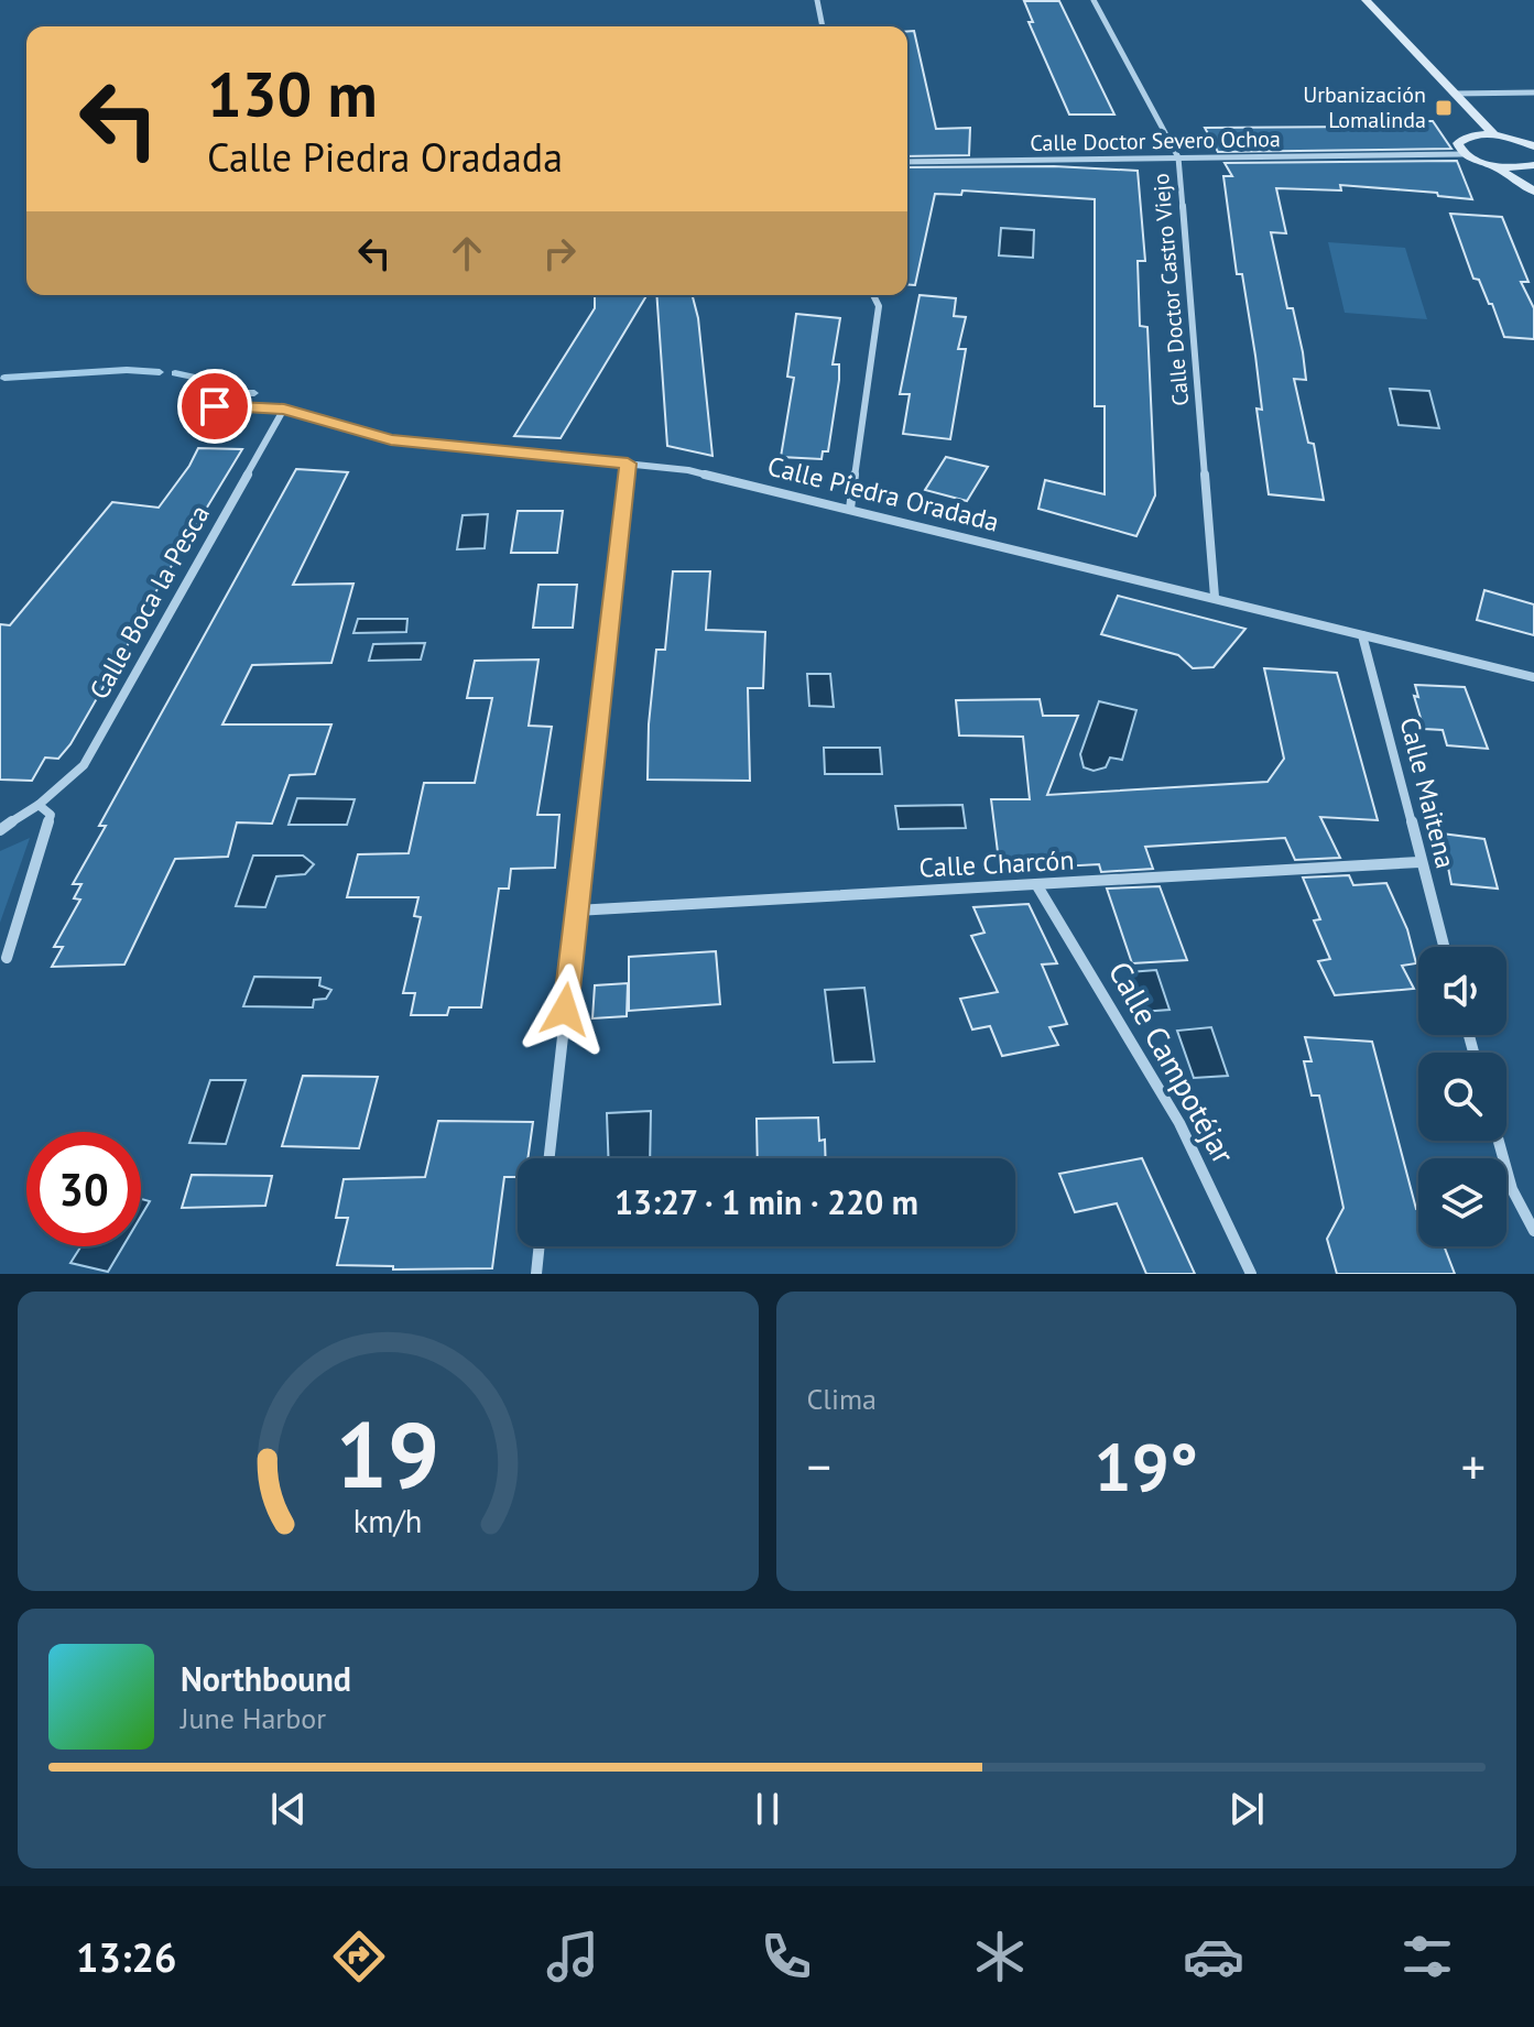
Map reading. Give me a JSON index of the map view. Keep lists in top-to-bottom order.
{
  "streets": {
    "street": [
      "Calle Doctor Severo Ochoa",
      "Calle Doctor Castro Viejo",
      "Calle Piedra Oradada",
      "Calle Boca la Pesca",
      "Calle Maitena",
      "Calle Charcón",
      "Calle Campotéjar"
    ]
  },
  "crossings": [
    ["Calle Doctor Severo Ochoa", "Calle Doctor Castro Viejo"],
    ["Calle Doctor Castro Viejo", "Calle Piedra Oradada"],
    ["Calle Piedra Oradada", "Calle Boca la Pesca"],
    ["Calle Piedra Oradada", "Calle Maitena"],
    ["Calle Maitena", "Calle Charcón"],
    ["Calle Charcón", "Calle Campotéjar"]
  ],
  "places": {
    "transit": ["Urbanización Lomalinda"]
  },
  "page": {
    "turn": ["130 m", "Calle Piedra Oradada"],
    "limit": "30",
    "trip": "13:27 · 1 min · 220 m",
    "tile": "Clima",
    "heat": ["−", "19°", "+"],
    "song": ["Northbound", "June Harbor"],
    "tabs": "13:26",
    "gauge": ["19", "km/h"]
  }
}
